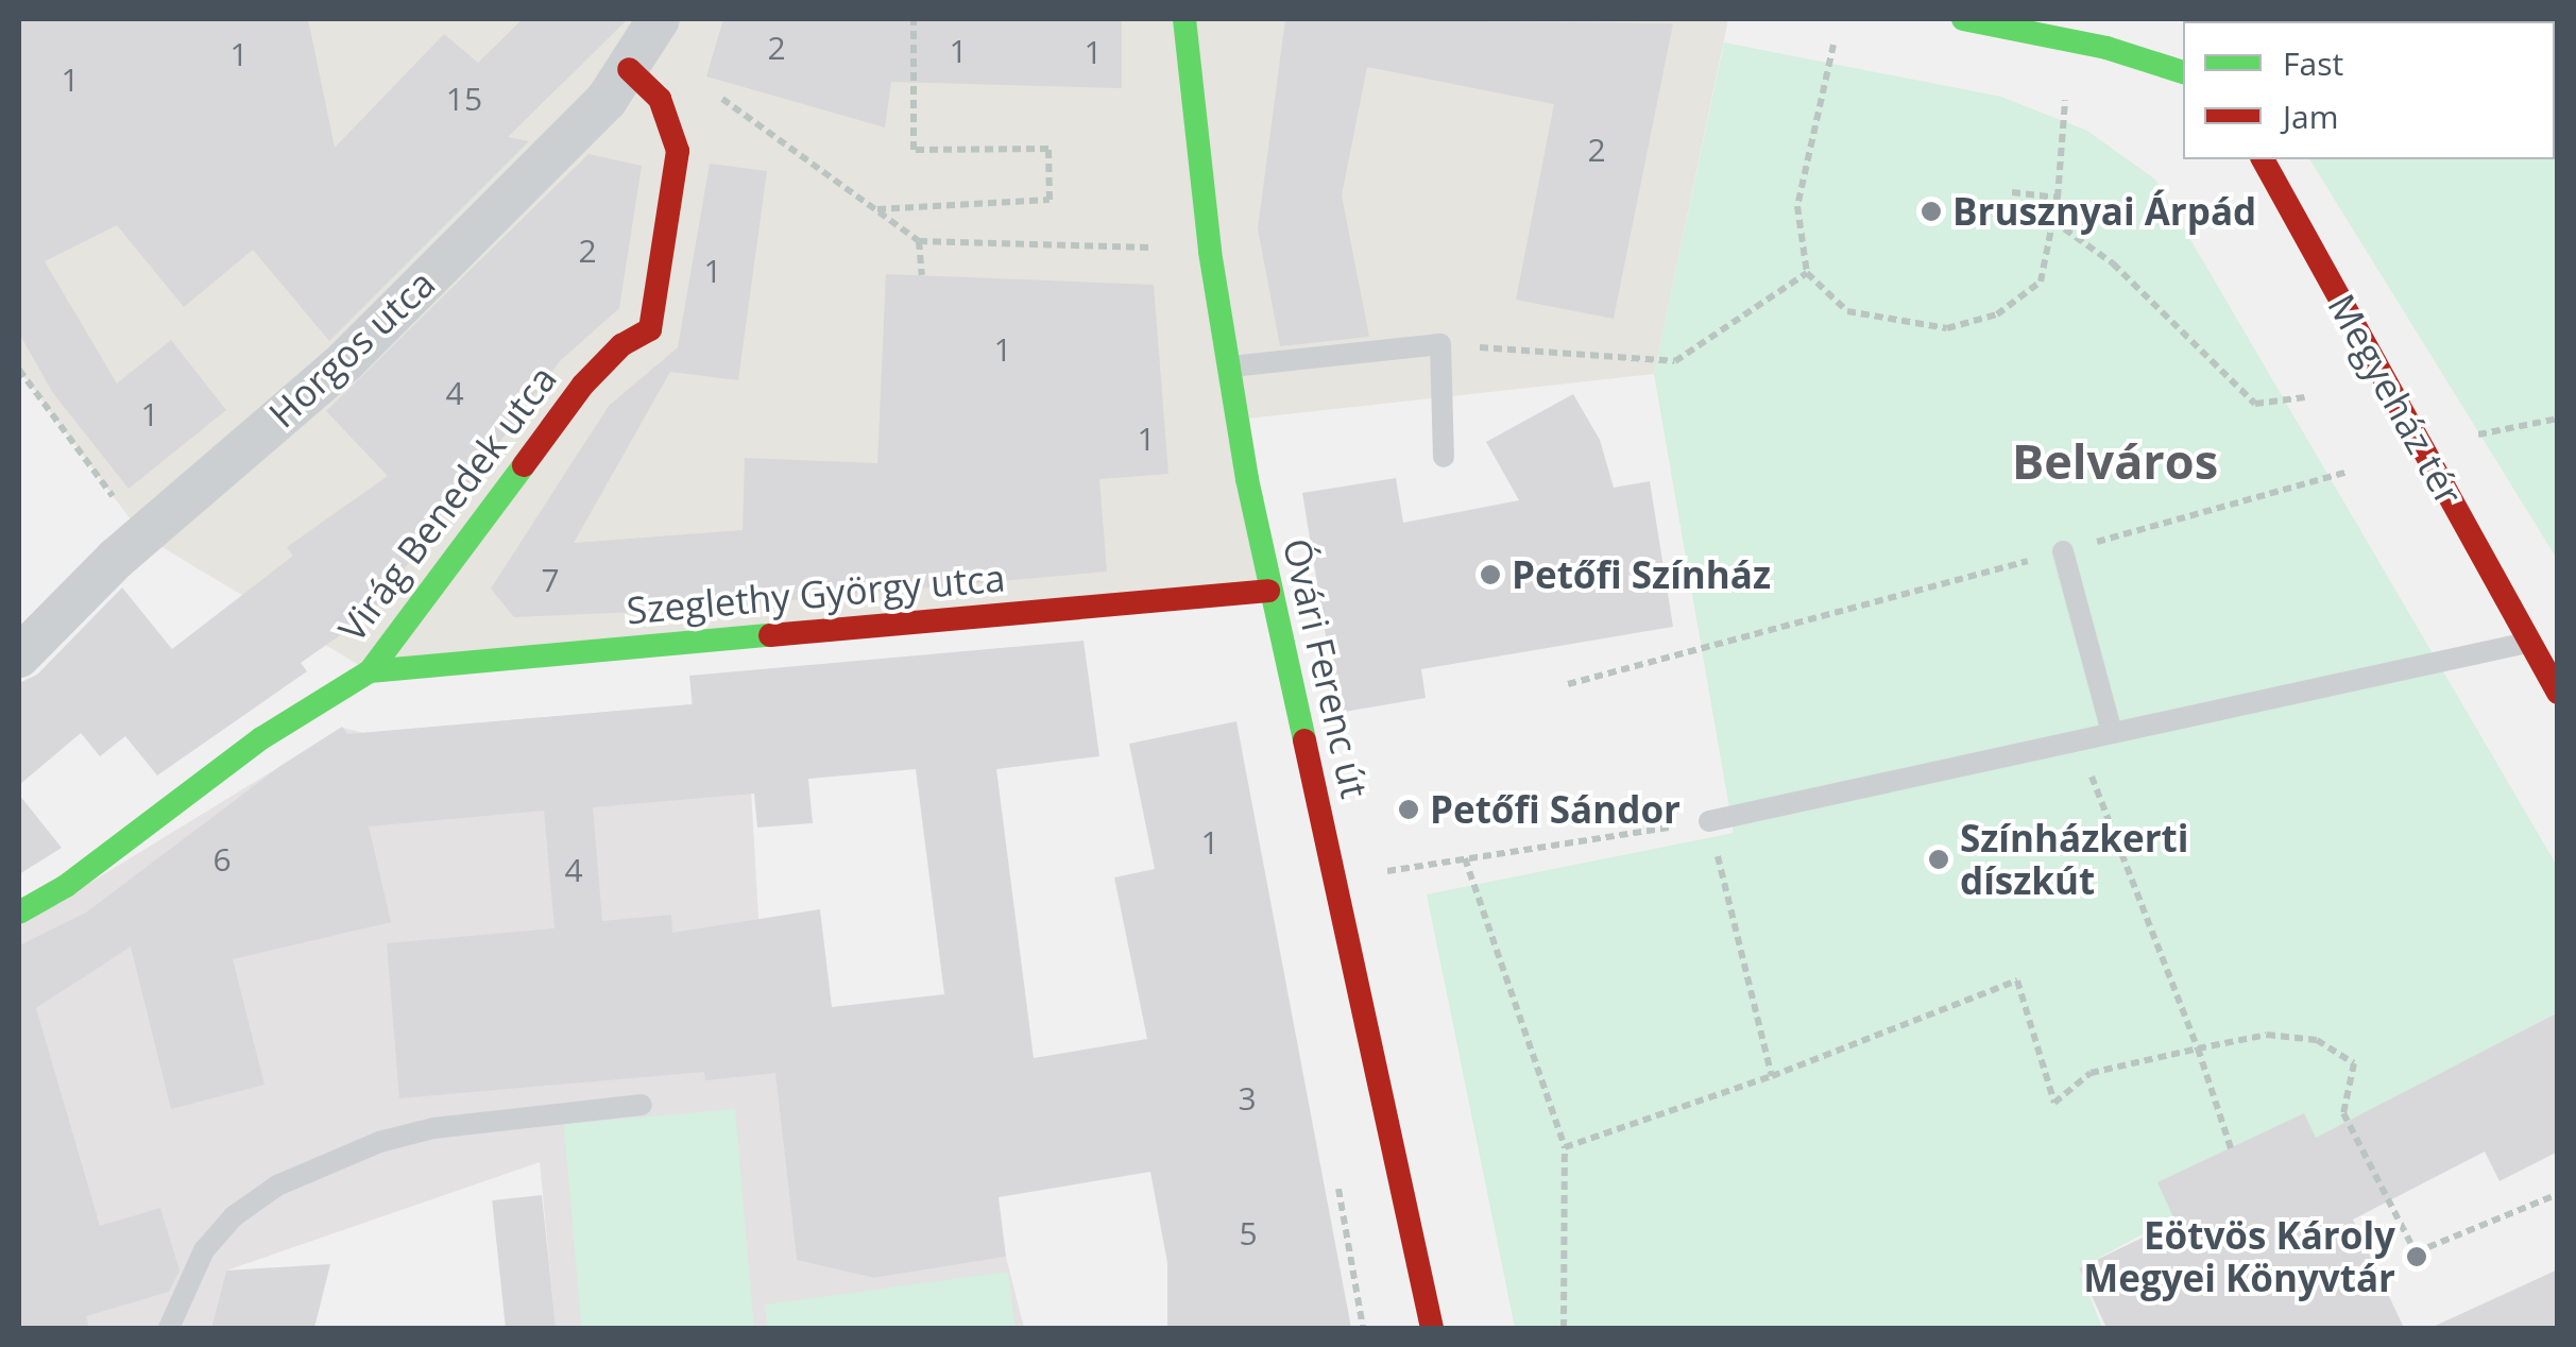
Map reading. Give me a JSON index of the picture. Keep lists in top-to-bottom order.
{
  "streets": {
    "street": [
      "Horgos utca",
      "Megyeház tér",
      "Virág Benedek utca",
      "Szeglethy György utca",
      "Óvári Ferenc út"
    ]
  },
  "crossings": [
    ["Horgos utca", "Virág Benedek utca"],
    ["Virág Benedek utca", "Szeglethy György utca"],
    ["Szeglethy György utca", "Óvári Ferenc út"]
  ],
  "districts": ["Belváros"],
  "places": [
    "Brusznyai Árpád",
    "Petőfi Színház",
    "Petőfi Sándor",
    "Színházkerti díszkút",
    "Eötvös Károly Megyei Könyvtár"
  ],
  "house_numbers": [
    "2",
    "1",
    "1",
    "1",
    "1",
    "15",
    "2",
    "2",
    "1",
    "1",
    "4",
    "1",
    "1",
    "7",
    "1",
    "6",
    "4",
    "3",
    "5"
  ],
  "legend": ["Fast", "Jam"]
}
